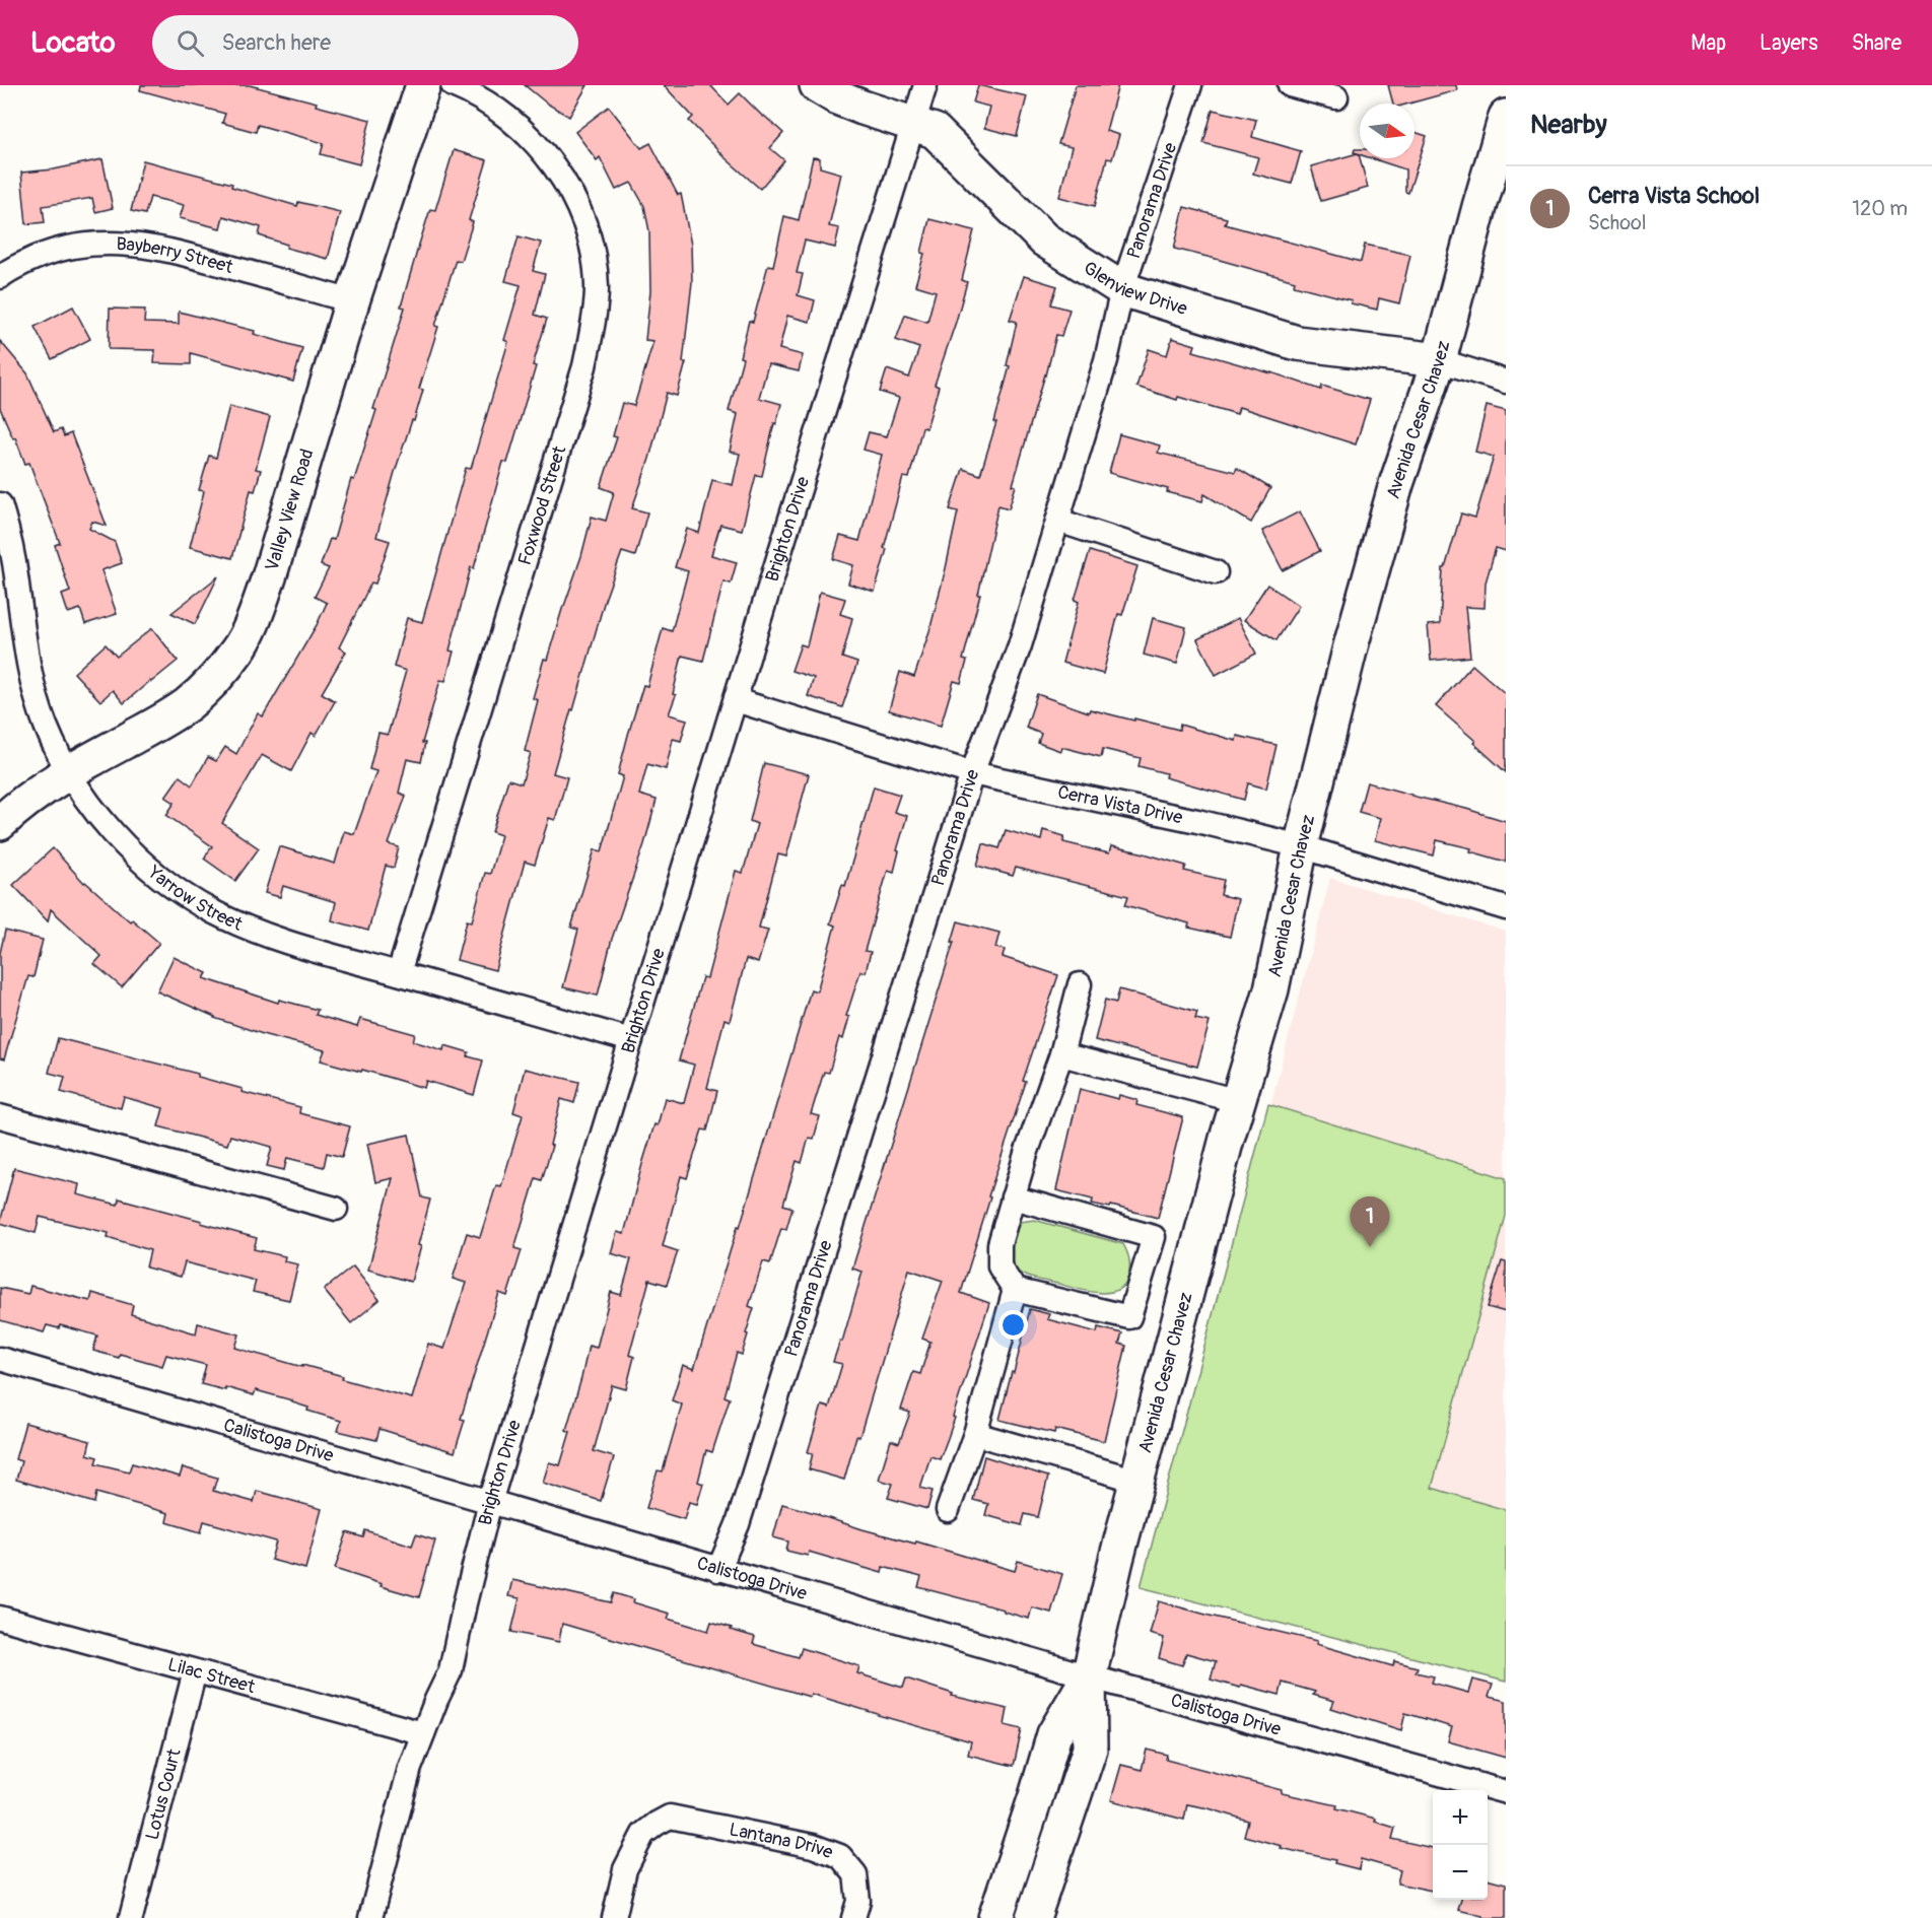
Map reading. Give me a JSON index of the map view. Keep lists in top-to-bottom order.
{
  "streets": {
    "street": [
      "Panorama Drive",
      "Bayberry Street",
      "Glenview Drive",
      "Avenida Cesar Chavez",
      "Foxwood Street",
      "Valley View Road",
      "Brighton Drive",
      "Cerra Vista Drive",
      "Yarrow Street",
      "Calistoga Drive",
      "Lilac Street",
      "Lotus Court",
      "Lantana Drive"
    ]
  },
  "crossings": [
    ["Panorama Drive", "Glenview Drive"],
    ["Panorama Drive", "Cerra Vista Drive"],
    ["Panorama Drive", "Calistoga Drive"],
    ["Bayberry Street", "Valley View Road"],
    ["Glenview Drive", "Avenida Cesar Chavez"],
    ["Glenview Drive", "Brighton Drive"],
    ["Avenida Cesar Chavez", "Cerra Vista Drive"],
    ["Avenida Cesar Chavez", "Calistoga Drive"],
    ["Foxwood Street", "Yarrow Street"],
    ["Valley View Road", "Yarrow Street"],
    ["Brighton Drive", "Cerra Vista Drive"],
    ["Brighton Drive", "Yarrow Street"],
    ["Brighton Drive", "Calistoga Drive"],
    ["Brighton Drive", "Lilac Street"],
    ["Lilac Street", "Lotus Court"]
  ],
  "north": "right",
  "page": {
    "header": "Locato",
    "search": "Search here",
    "nav": ["Map", "Layers", "Share"],
    "heading": "Nearby",
    "list": [
      {
        "mark": "1",
        "name": "Cerra Vista School",
        "note": "School",
        "value": "120 m"
      }
    ],
    "pins": "1",
    "map_buttons": ["+", "−"]
  }
}
